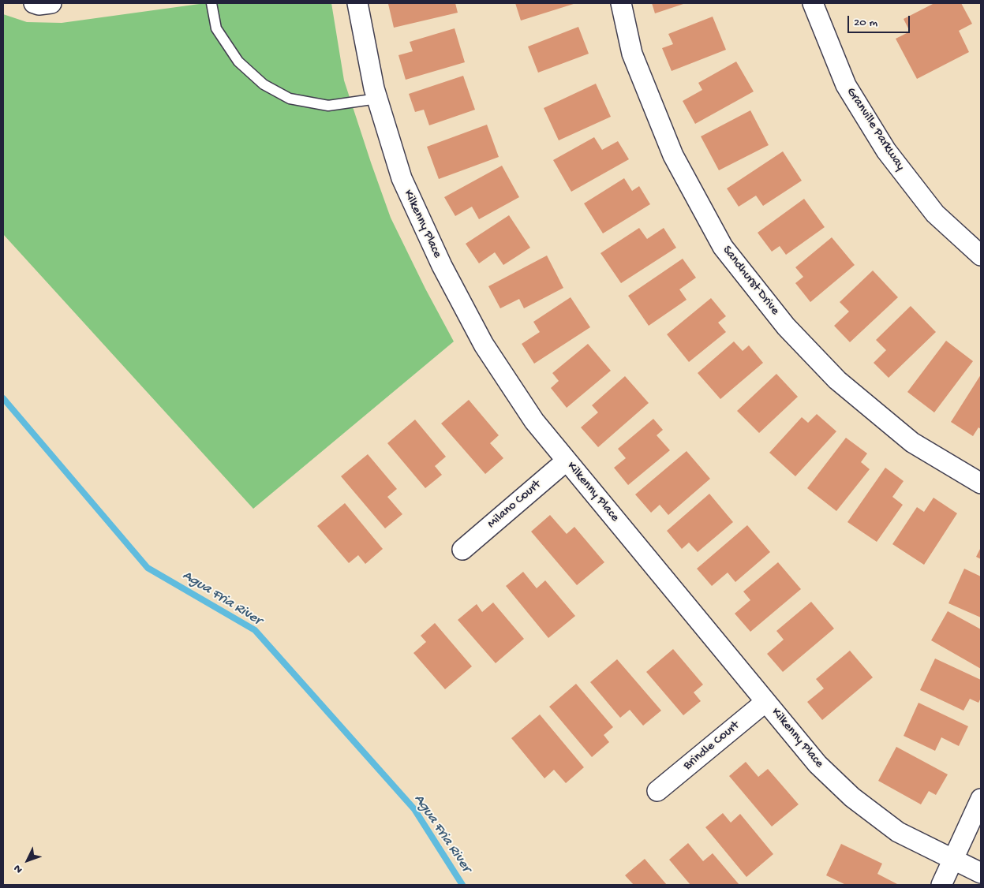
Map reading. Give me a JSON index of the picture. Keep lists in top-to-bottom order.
{
  "streets": {
    "street": [
      "Granville Parkway",
      "Kilkenny Place",
      "Sandhurst Drive",
      "Milano Court",
      "Brindle Court"
    ]
  },
  "crossings": [
    ["Kilkenny Place", "Milano Court"],
    ["Kilkenny Place", "Brindle Court"]
  ],
  "water": ["Agua Fria River"],
  "scale_bar": "20 m",
  "north": "bottom left"
}
